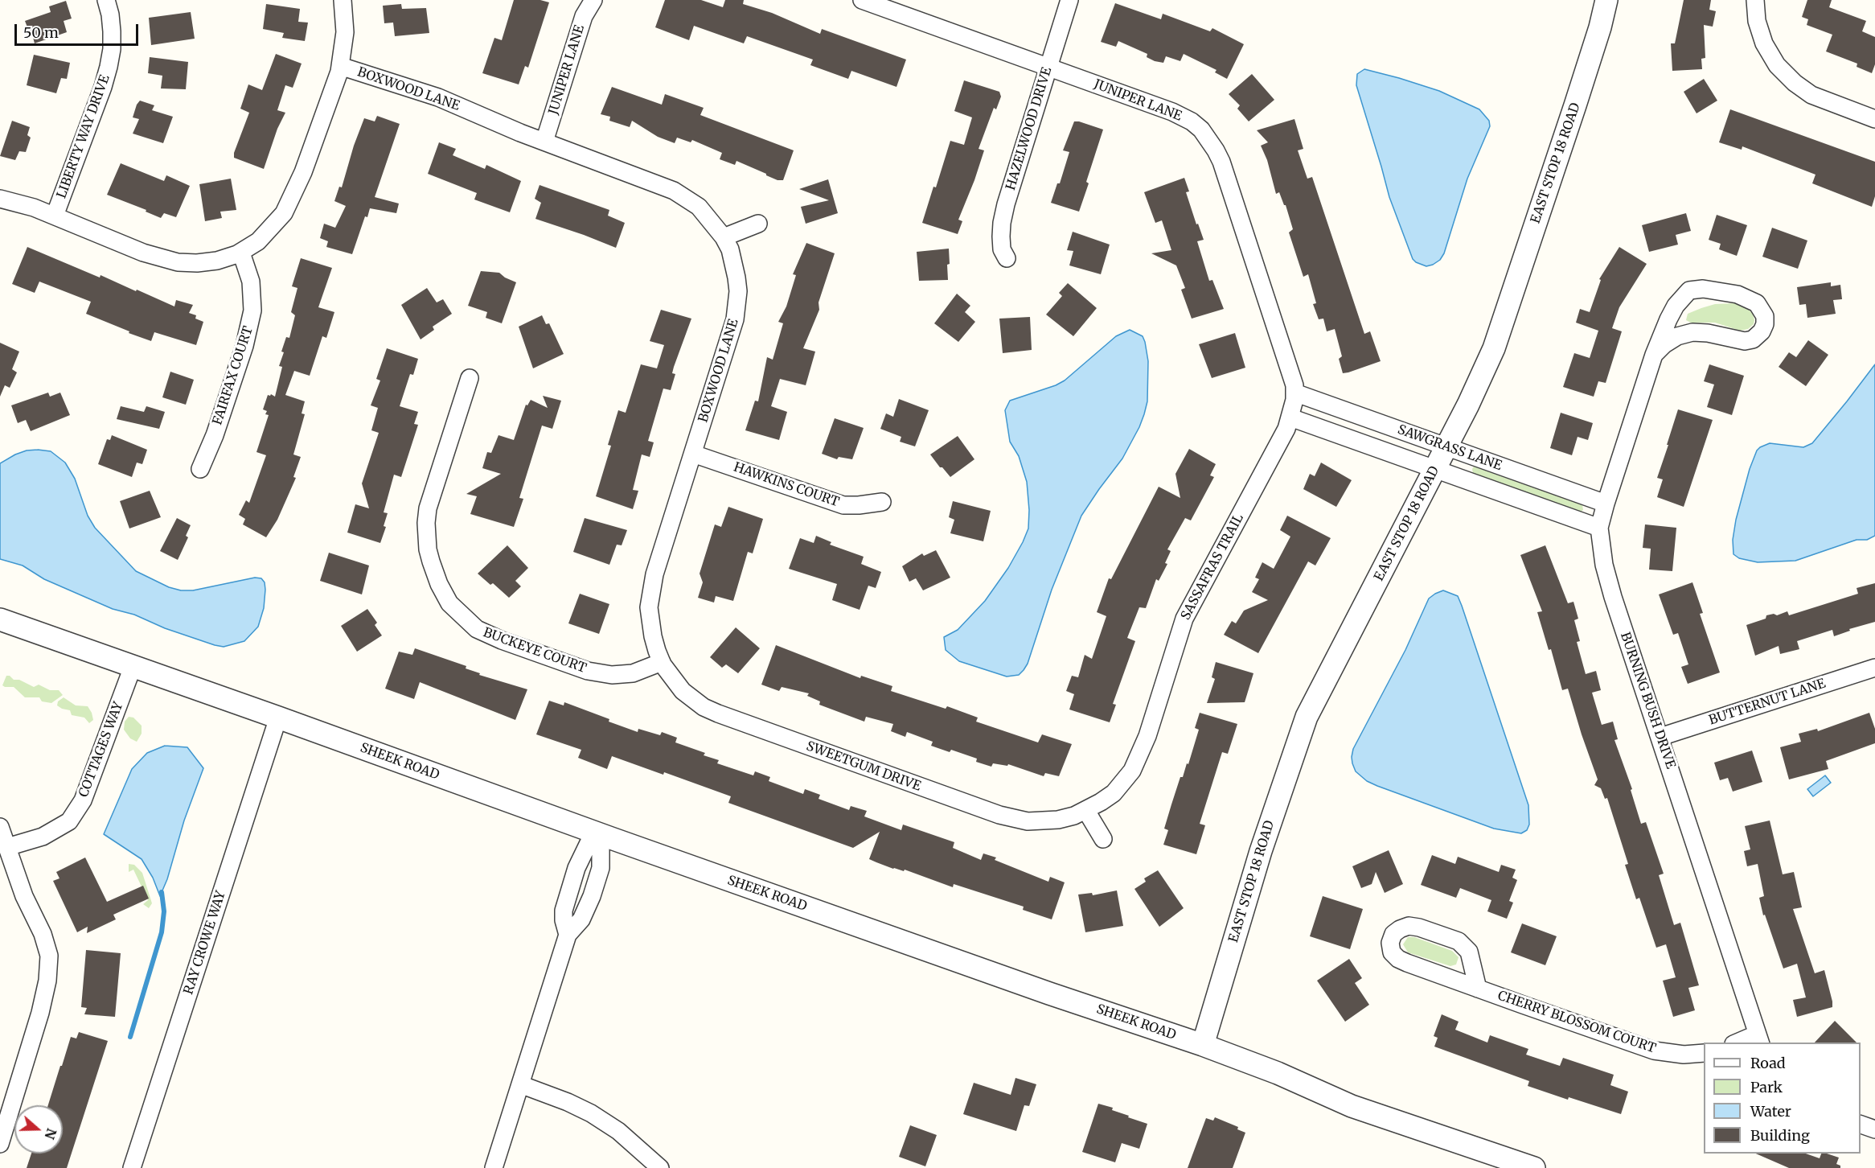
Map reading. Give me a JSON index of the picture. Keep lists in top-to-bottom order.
{
  "streets": {
    "street": [
      "JUNIPER LANE",
      "BOXWOOD LANE",
      "HAZELWOOD DRIVE",
      "LIBERTY WAY DRIVE",
      "EAST STOP 18 ROAD",
      "FAIRFAX COURT",
      "SAWGRASS LANE",
      "HAWKINS COURT",
      "SASSAFRAS TRAIL",
      "BUCKEYE COURT",
      "BURNING BUSH DRIVE",
      "BUTTERNUT LANE",
      "COTTAGES WAY",
      "SHEEK ROAD",
      "SWEETGUM DRIVE",
      "RAY CROWE WAY",
      "CHERRY BLOSSOM COURT"
    ]
  },
  "crossings": [
    ["JUNIPER LANE", "BOXWOOD LANE"],
    ["JUNIPER LANE", "HAZELWOOD DRIVE"],
    ["JUNIPER LANE", "SAWGRASS LANE"],
    ["JUNIPER LANE", "SASSAFRAS TRAIL"],
    ["BOXWOOD LANE", "HAWKINS COURT"],
    ["BOXWOOD LANE", "BUCKEYE COURT"],
    ["BOXWOOD LANE", "SWEETGUM DRIVE"],
    ["EAST STOP 18 ROAD", "SAWGRASS LANE"],
    ["EAST STOP 18 ROAD", "SHEEK ROAD"],
    ["SAWGRASS LANE", "SASSAFRAS TRAIL"],
    ["SAWGRASS LANE", "BURNING BUSH DRIVE"],
    ["SASSAFRAS TRAIL", "SWEETGUM DRIVE"],
    ["BUCKEYE COURT", "SWEETGUM DRIVE"],
    ["BURNING BUSH DRIVE", "BUTTERNUT LANE"],
    ["COTTAGES WAY", "SHEEK ROAD"],
    ["SHEEK ROAD", "RAY CROWE WAY"]
  ],
  "legend": [
    "Road",
    "Park",
    "Water",
    "Building"
  ],
  "scale_bar": "50 m",
  "north": "right"
}
